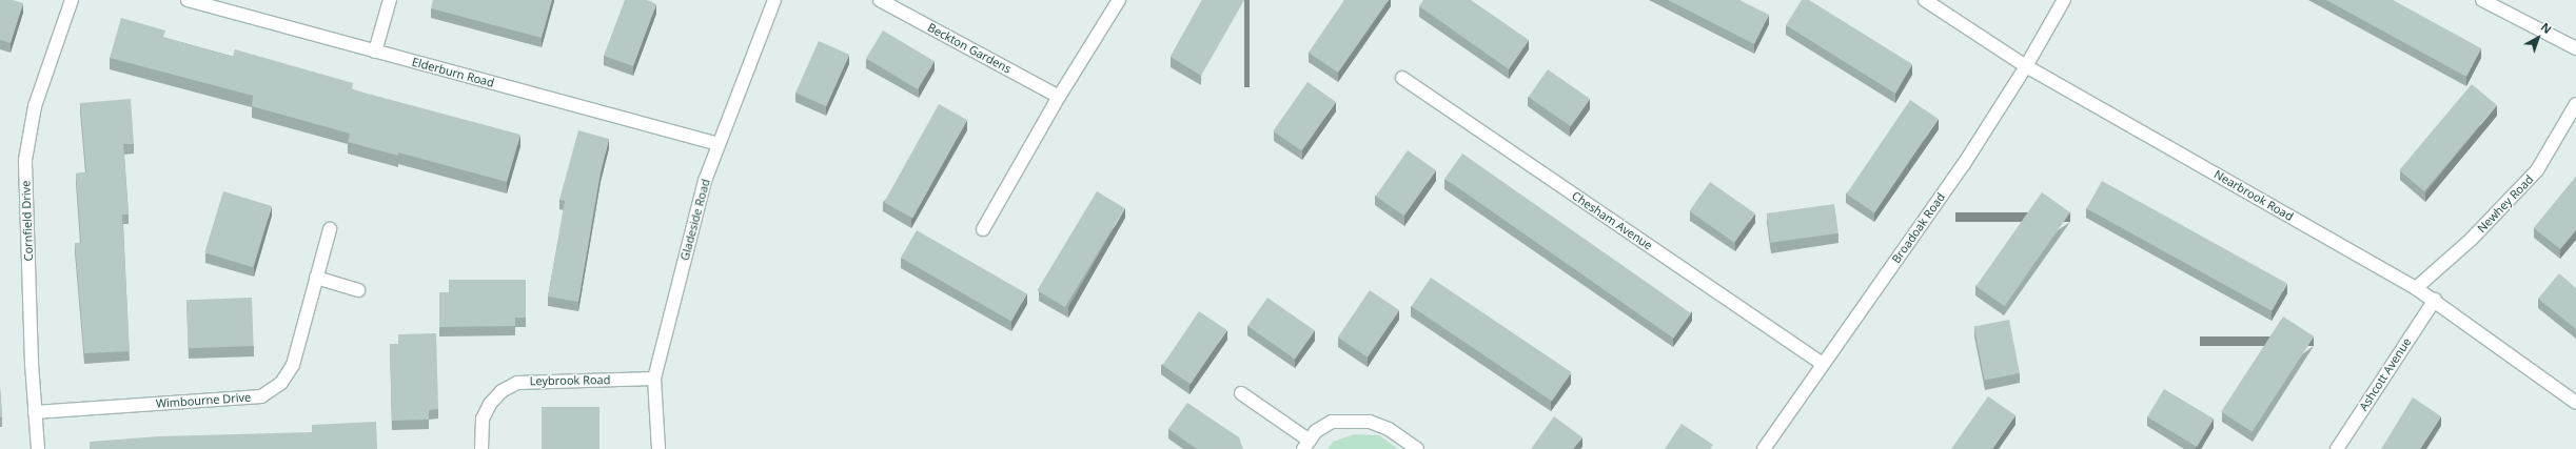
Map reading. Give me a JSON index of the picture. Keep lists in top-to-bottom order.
{
  "streets": {
    "street": [
      "Beckton Gardens",
      "Elderburn Road",
      "Nearbrook Road",
      "Newhey Road",
      "Gladeside Road",
      "Cornfield Drive",
      "Chesham Avenue",
      "Broadoak Road",
      "Ashcott Avenue",
      "Leybrook Road",
      "Wimbourne Drive"
    ]
  },
  "crossings": [
    ["Elderburn Road", "Gladeside Road"],
    ["Nearbrook Road", "Newhey Road"],
    ["Nearbrook Road", "Broadoak Road"],
    ["Nearbrook Road", "Ashcott Avenue"],
    ["Gladeside Road", "Leybrook Road"],
    ["Cornfield Drive", "Wimbourne Drive"],
    ["Chesham Avenue", "Broadoak Road"]
  ],
  "north": "top right"
}
